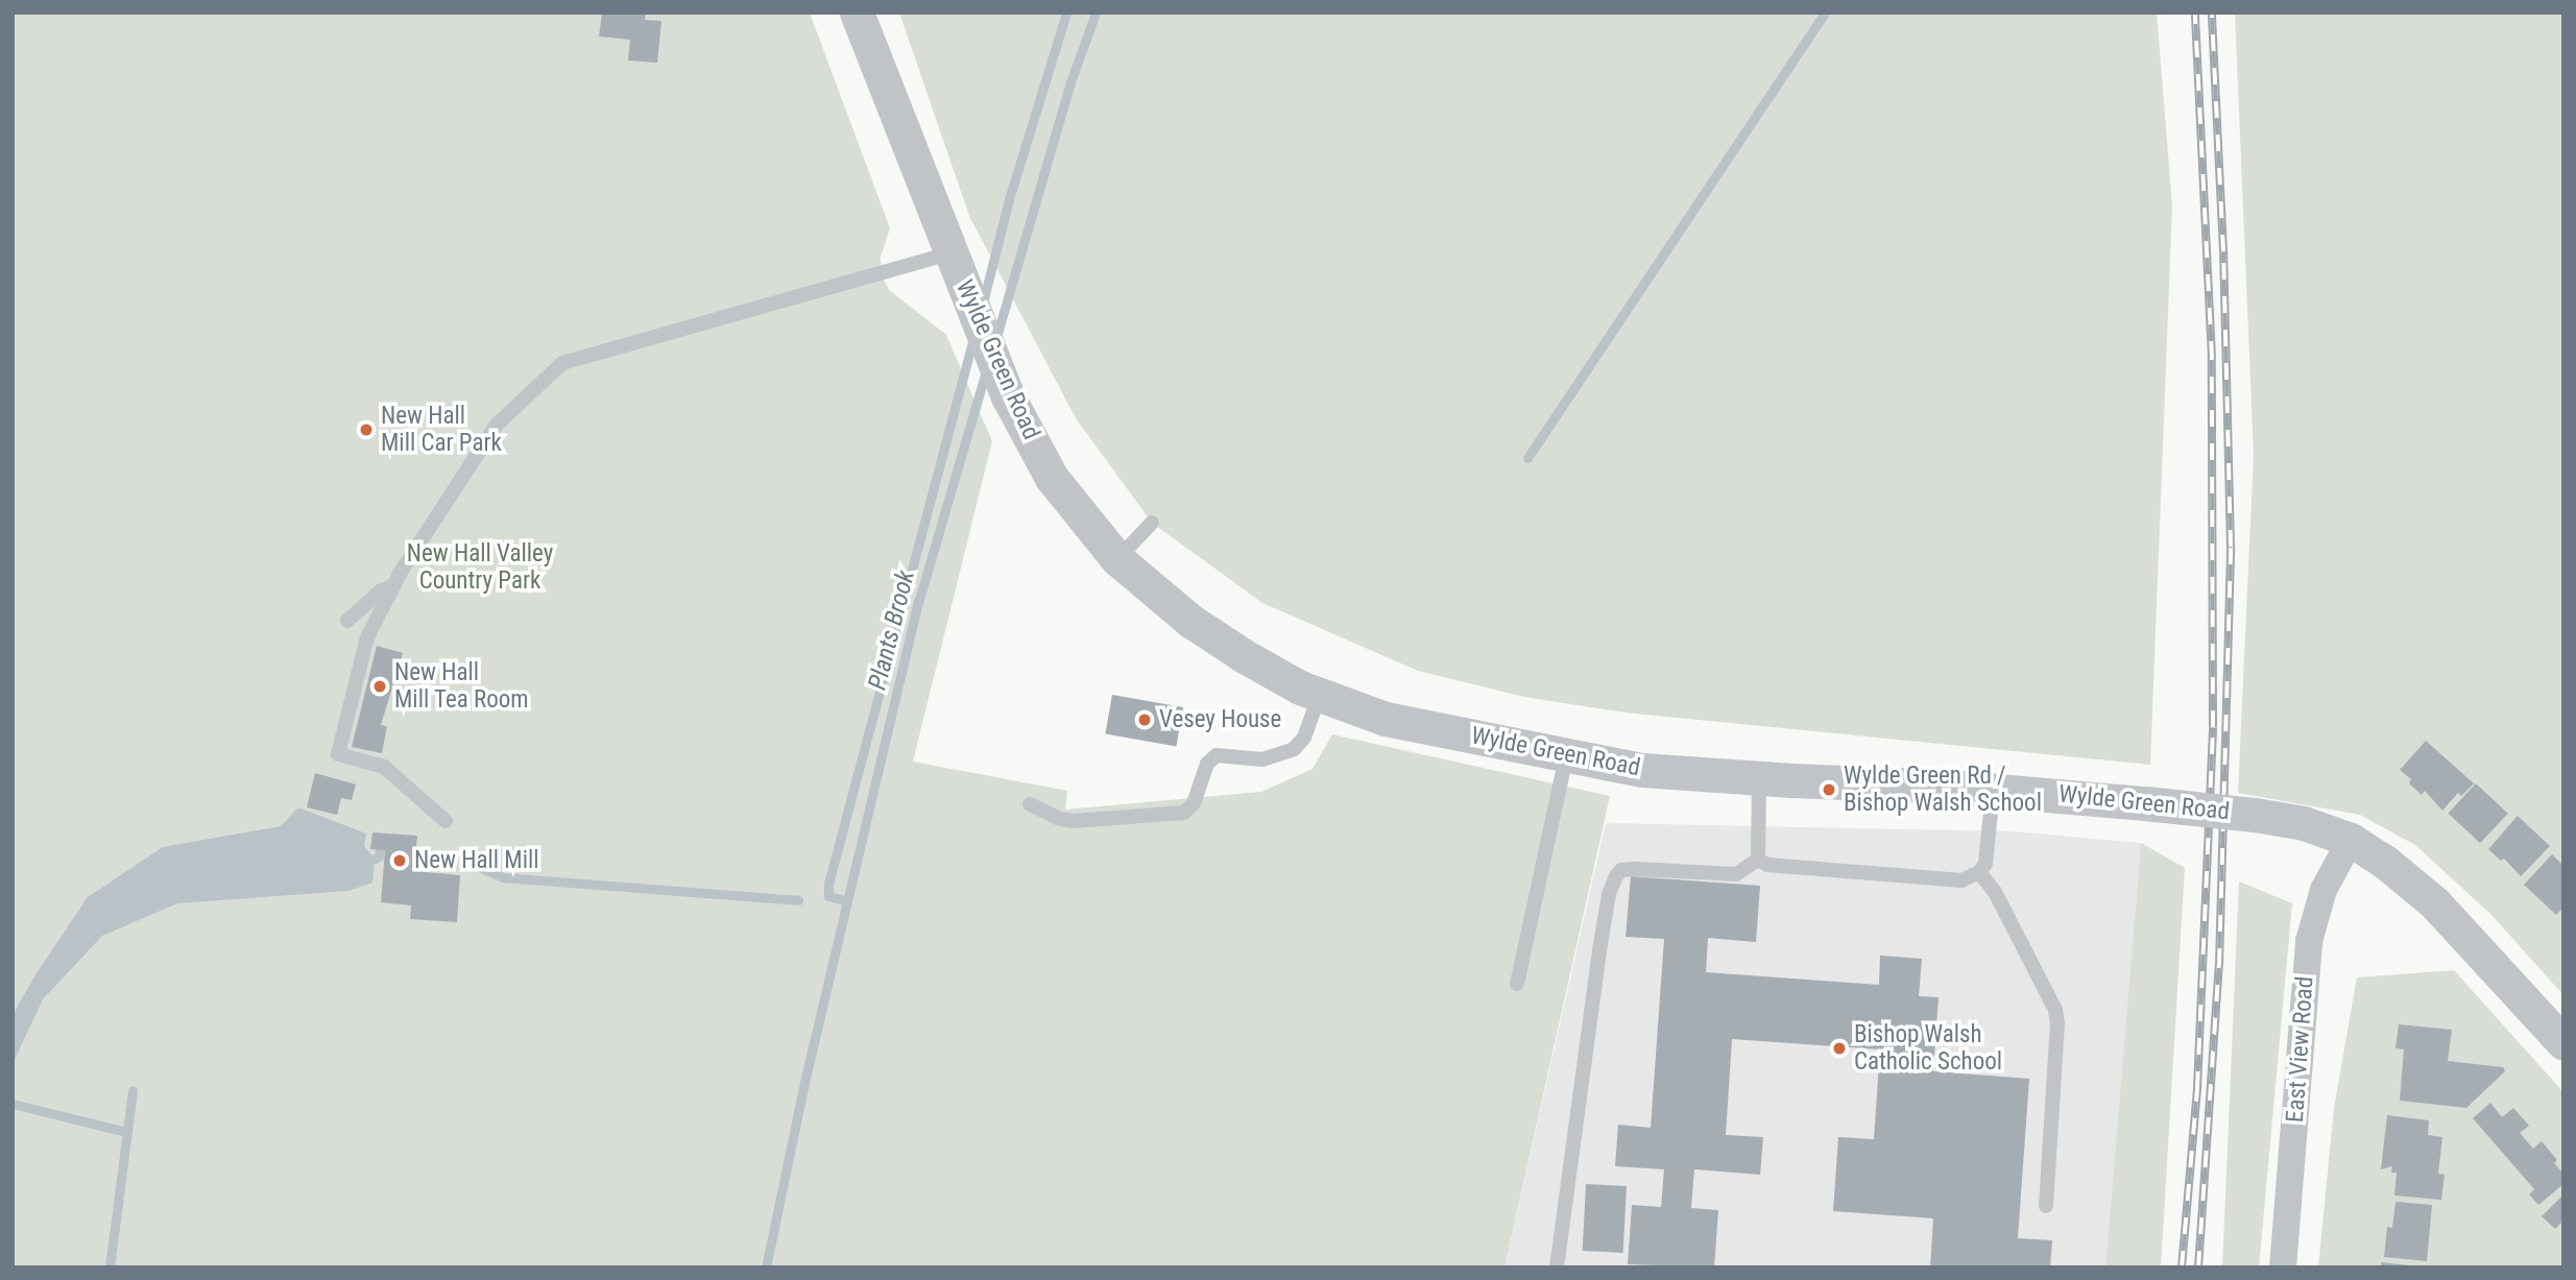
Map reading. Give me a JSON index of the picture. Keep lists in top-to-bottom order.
{
  "streets": {
    "street": ["Wylde Green Road", "East View Road"]
  },
  "crossings": [
    ["Wylde Green Road", "East View Road"]
  ],
  "water": ["Plants Brook"],
  "parks": ["New Hall Valley Country Park"],
  "places": [
    "New Hall Mill Car Park",
    "New Hall Mill Tea Room",
    "Vesey House",
    "Wylde Green Rd / Bishop Walsh School",
    "New Hall Mill",
    "Bishop Walsh Catholic School"
  ]
}
